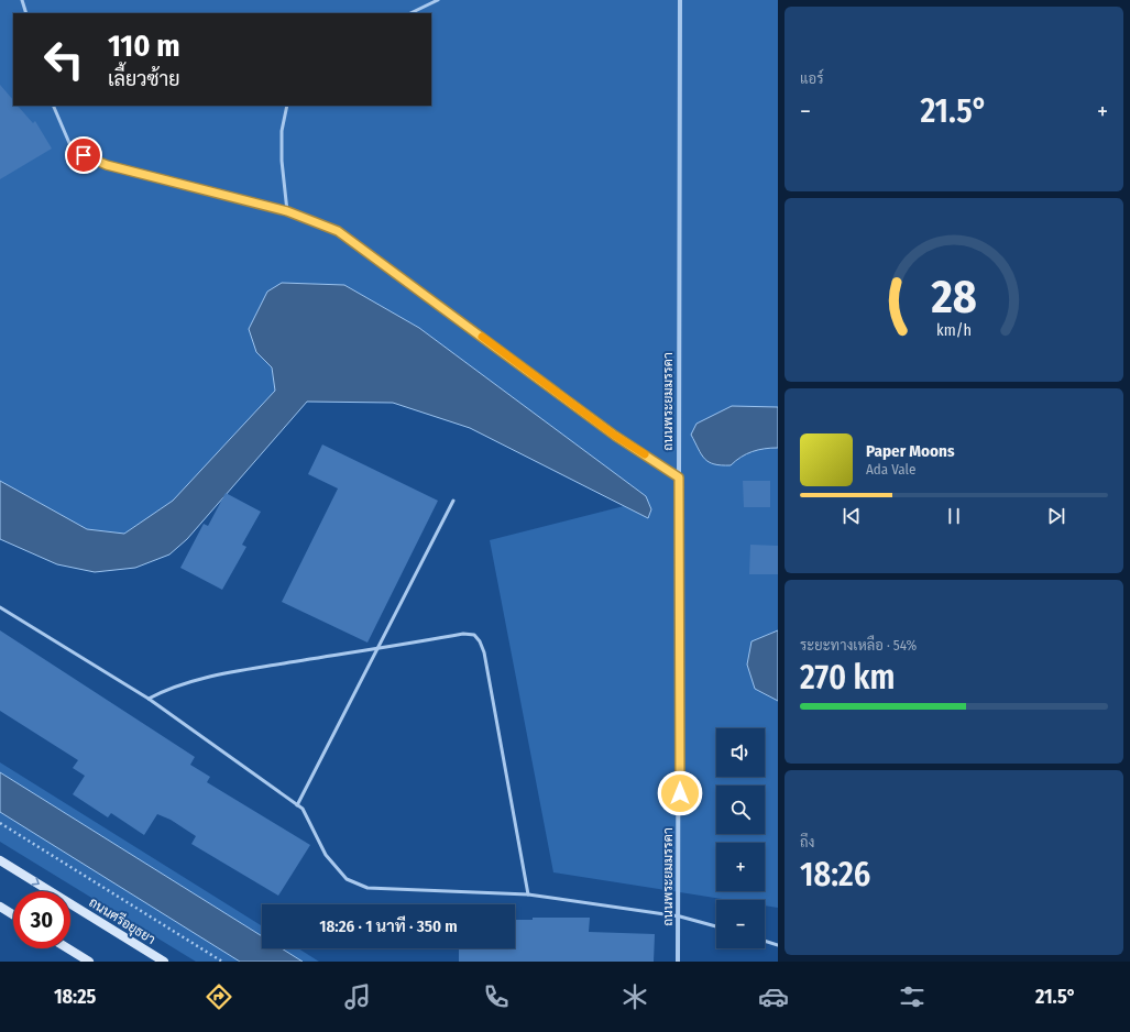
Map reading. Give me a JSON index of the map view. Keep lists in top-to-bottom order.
{
  "streets": {
    "main road": ["ถนนศรีอยุธยา"],
    "street": ["ถนนพระยมมรรคา"]
  },
  "one_way": ["ถนนศรีอยุธยา"],
  "page": {
    "tile": [
      "แอร์",
      ["ระยะทางเหลือ · 54%", "270 km"],
      ["ถึง", "18:26"]
    ],
    "turn": ["110 m", "เลี้ยวซ้าย"],
    "heat": ["−", "21.5°", "+"],
    "song": ["Paper Moons", "Ada Vale"],
    "map_buttons": ["+", "−"],
    "limit": "30",
    "trip": "18:26 · 1 นาที · 350 m",
    "tabs": ["18:25", "21.5°"],
    "gauge": ["28", "km/h"]
  }
}
